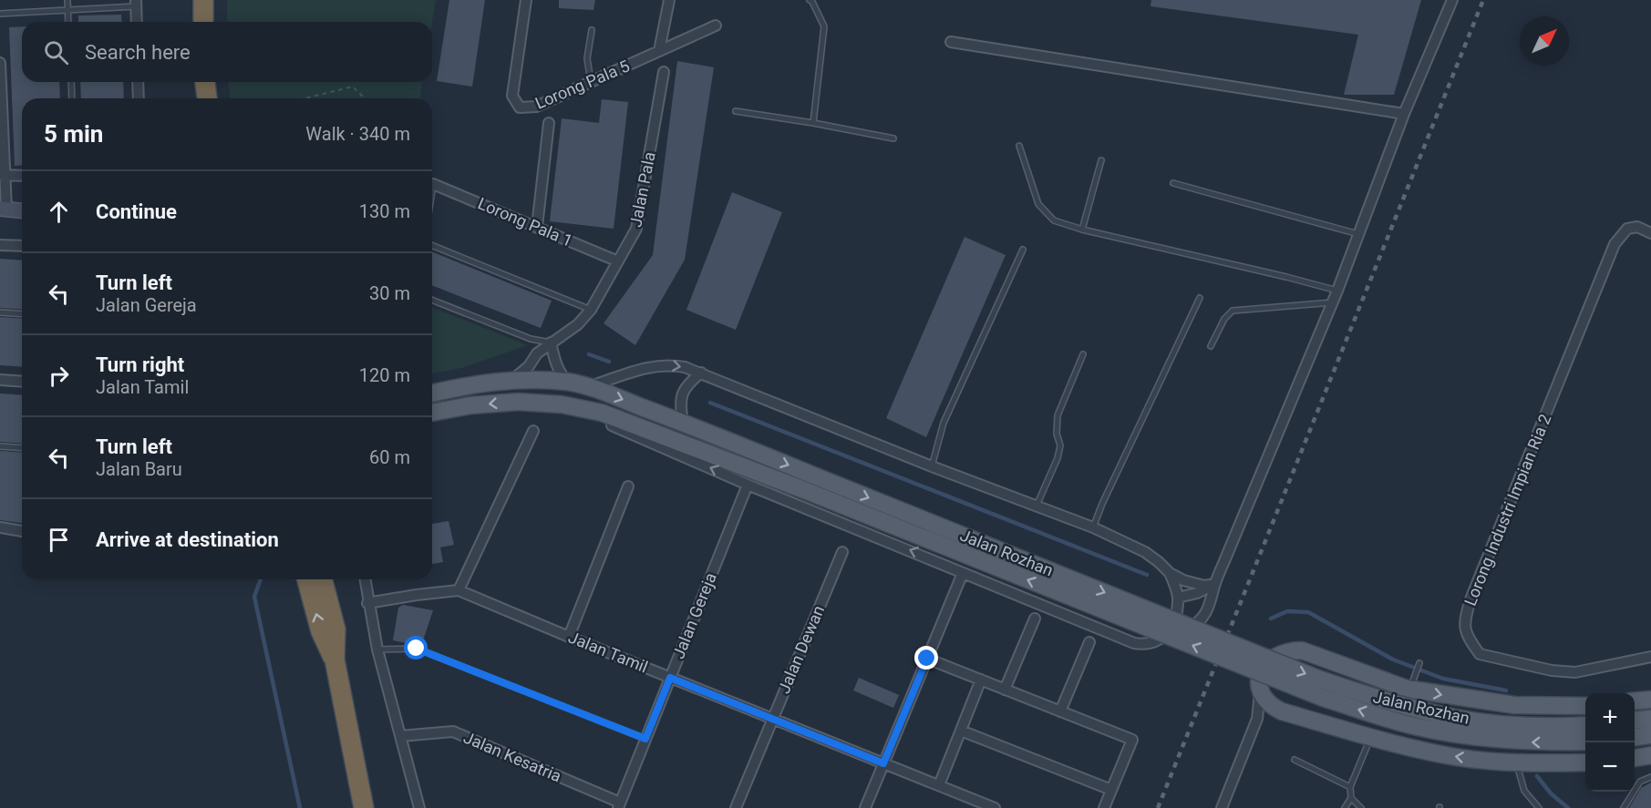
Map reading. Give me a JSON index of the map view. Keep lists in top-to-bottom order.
{
  "streets": {
    "main road": ["Jalan Rozhan"],
    "street": [
      "Lorong Pala 5",
      "Jalan Pala",
      "Lorong Pala 1",
      "Lorong Industri Impian Ria 2",
      "Jalan Gereja",
      "Jalan Dewan",
      "Jalan Tamil",
      "Jalan Kesatria"
    ]
  },
  "crossings": [
    ["Jalan Pala", "Lorong Pala 1"],
    ["Jalan Pala", "Jalan Rozhan"],
    ["Jalan Gereja", "Jalan Tamil"],
    ["Jalan Gereja", "Jalan Kesatria"],
    ["Jalan Dewan", "Jalan Tamil"]
  ],
  "north": "top right",
  "page": {
    "search": "Search here",
    "heading": ["5 min", "Walk · 340 m"],
    "list": [
      ["Continue", "130 m"],
      ["Turn left", "Jalan Gereja", "30 m"],
      ["Turn right", "Jalan Tamil", "120 m"],
      ["Turn left", "Jalan Baru", "60 m"],
      "Arrive at destination"
    ],
    "map_buttons": ["+", "−"]
  }
}
